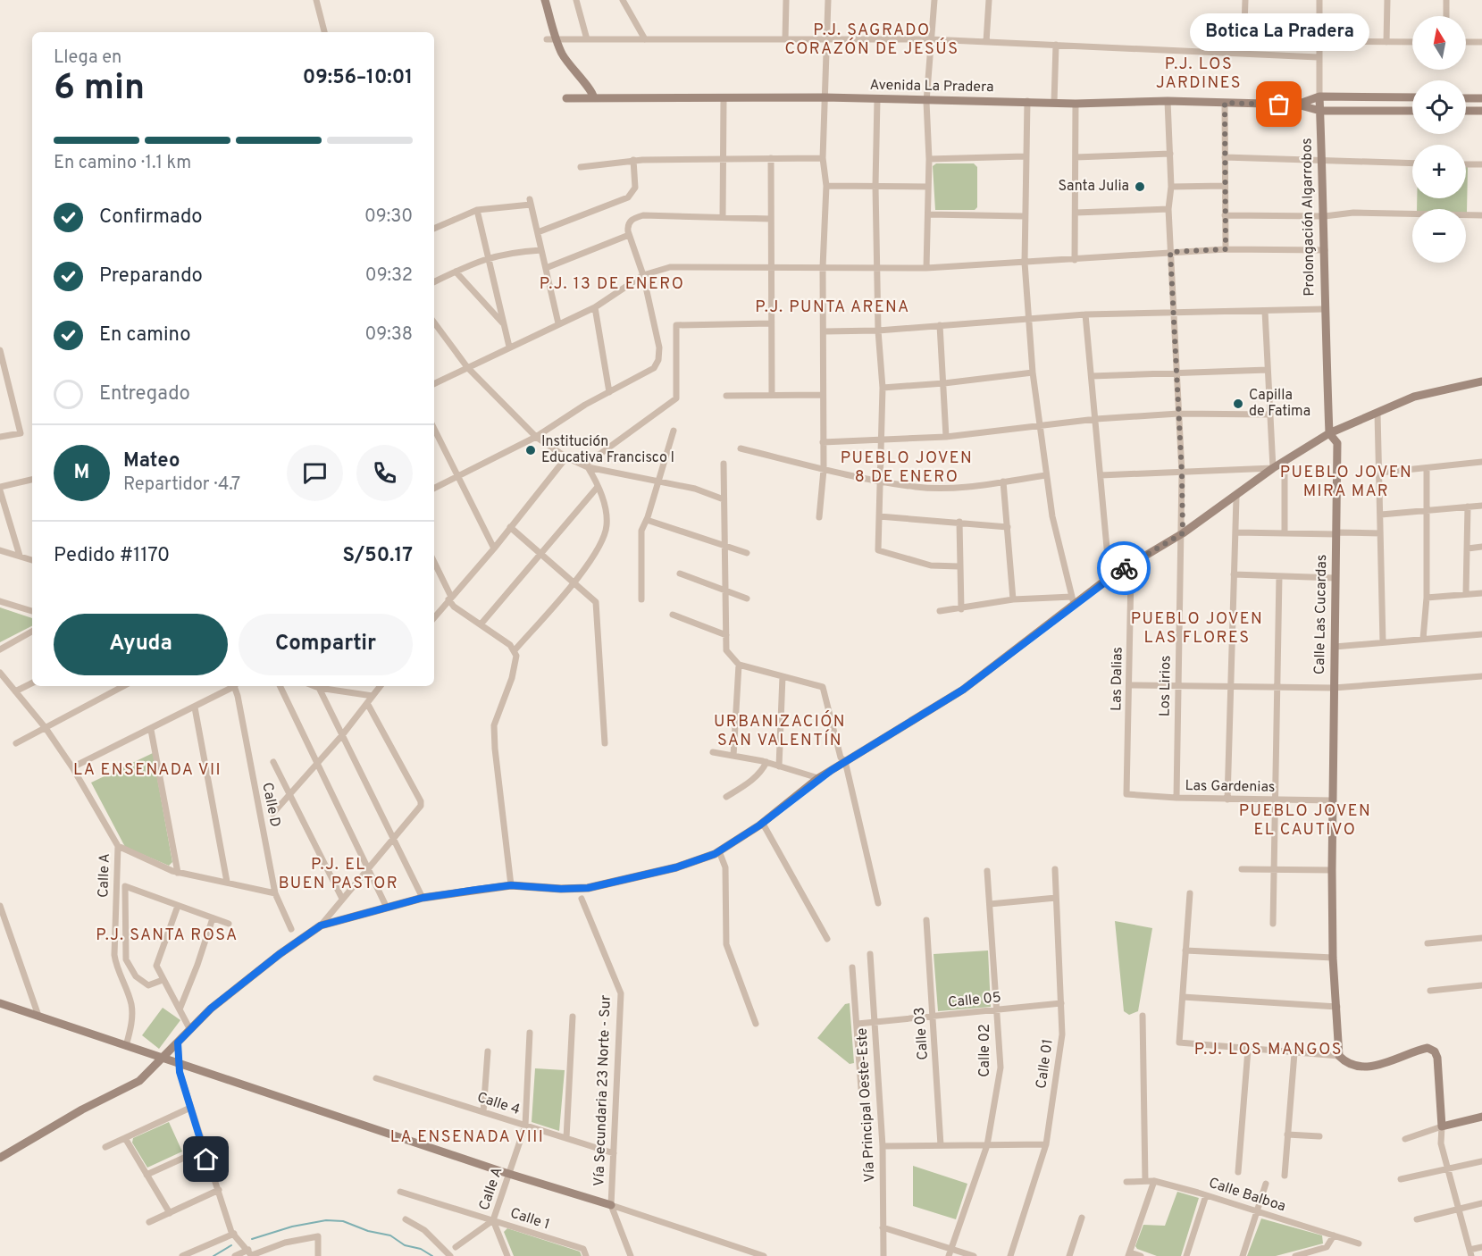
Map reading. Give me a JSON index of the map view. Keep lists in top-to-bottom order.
{
  "streets": {
    "street": [
      "Avenida La Pradera",
      "Prolongación Algarrobos",
      "Calle Las Cucardas",
      "Las Dalias",
      "Los Lirios",
      "Las Gardenias",
      "Calle D",
      "Calle A",
      "Calle 05",
      "Calle 03",
      "Calle 02",
      "Calle 01",
      "Vía Secundaria 23 Norte - Sur",
      "Calle 4",
      "Vía Principal Oeste-Este",
      "Calle Balboa",
      "Calle 1"
    ]
  },
  "crossings": [
    ["Avenida La Pradera", "Prolongación Algarrobos"],
    ["Avenida La Pradera", "Los Lirios"],
    ["Prolongación Algarrobos", "Calle Las Cucardas"],
    ["Calle Las Cucardas", "Las Gardenias"],
    ["Las Dalias", "Las Gardenias"],
    ["Los Lirios", "Las Gardenias"],
    ["Calle A", "Calle 4"],
    ["Calle A", "Calle 1"],
    ["Calle 05", "Calle 03"],
    ["Calle 05", "Calle 02"],
    ["Calle 05", "Calle 01"],
    ["Calle 05", "Vía Principal Oeste-Este"],
    ["Vía Secundaria 23 Norte - Sur", "Calle 4"]
  ],
  "districts": [
    "P.J. SAGRADO CORAZÓN DE JESÚS",
    "P.J. LOS JARDINES",
    "P.J. 13 DE ENERO",
    "P.J. PUNTA ARENA",
    "PUEBLO JOVEN 8 DE ENERO",
    "PUEBLO JOVEN MIRA MAR",
    "PUEBLO JOVEN LAS FLORES",
    "URBANIZACIÓN SAN VALENTÍN",
    "LA ENSENADA VII",
    "PUEBLO JOVEN EL CAUTIVO",
    "P.J. EL BUEN PASTOR",
    "P.J. SANTA ROSA",
    "P.J. LOS MANGOS",
    "LA ENSENADA VIII"
  ],
  "places": [
    "Botica La Pradera",
    "Santa Julia",
    "Capilla de Fatima",
    "Institución Educativa Francisco I"
  ],
  "north": "top",
  "page": {
    "bubble": "Botica La Pradera",
    "map_buttons": ["+", "−"],
    "heading": ["6 min", "Llega en", "09:56–10:01"],
    "panel": [
      "Mateo",
      "Repartidor · 4.7",
      "Pedido #1170",
      "S/50.17"
    ],
    "bar": "En camino · 1.1 km",
    "list": [
      ["Confirmado", "09:30"],
      ["Preparando", "09:32"],
      ["En camino", "09:38"],
      "Entregado"
    ],
    "round": "M",
    "buttons": ["Ayuda", "Compartir"]
  }
}
